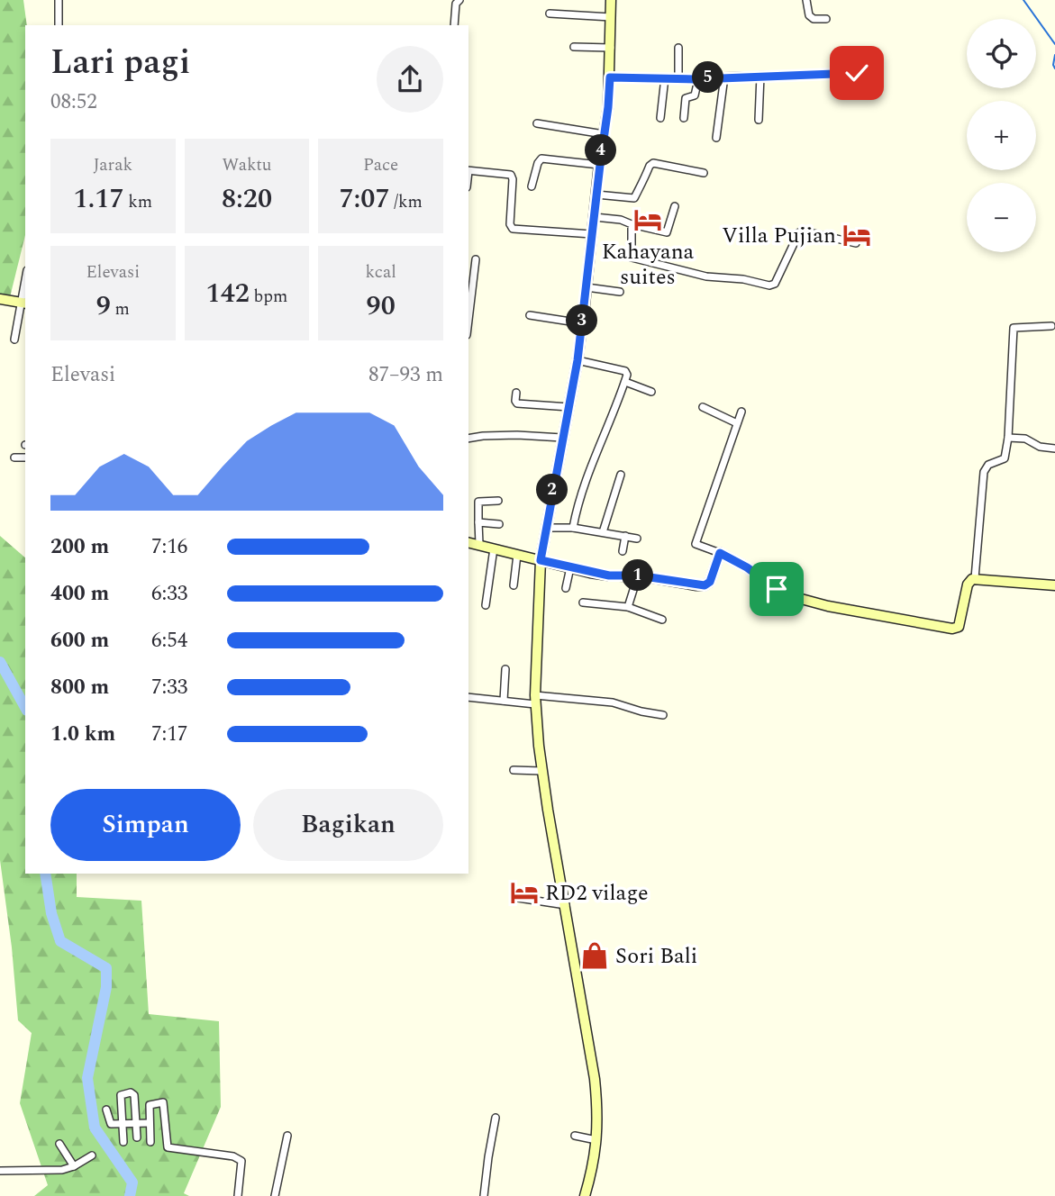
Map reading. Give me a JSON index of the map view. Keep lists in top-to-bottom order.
{
  "places": {
    "hotel": ["Kahayana suites", "Villa Pujian", "RD2 vilage"],
    "shop": ["Sori Bali"]
  },
  "page": {
    "map_buttons": ["+", "−"],
    "heading": ["Lari pagi", "08:52"],
    "pins": [
      "5",
      "4",
      "3",
      "2",
      "1"
    ],
    "stats": [
      ["Jarak", "1.17 km"],
      ["Waktu", "8:20"],
      ["Pace", "7:07 /km"],
      ["Elevasi", "9 m"],
      ["142 bpm"],
      ["kcal", "90"]
    ],
    "chart": ["Elevasi", "87–93 m"],
    "list": [
      {
        "name": "200 m",
        "note": "7:16"
      },
      {
        "name": "400 m",
        "note": "6:33"
      },
      {
        "name": "600 m",
        "note": "6:54"
      },
      {
        "name": "800 m",
        "note": "7:33"
      },
      {
        "name": "1.0 km",
        "note": "7:17"
      }
    ],
    "buttons": ["Simpan", "Bagikan"]
  }
}
